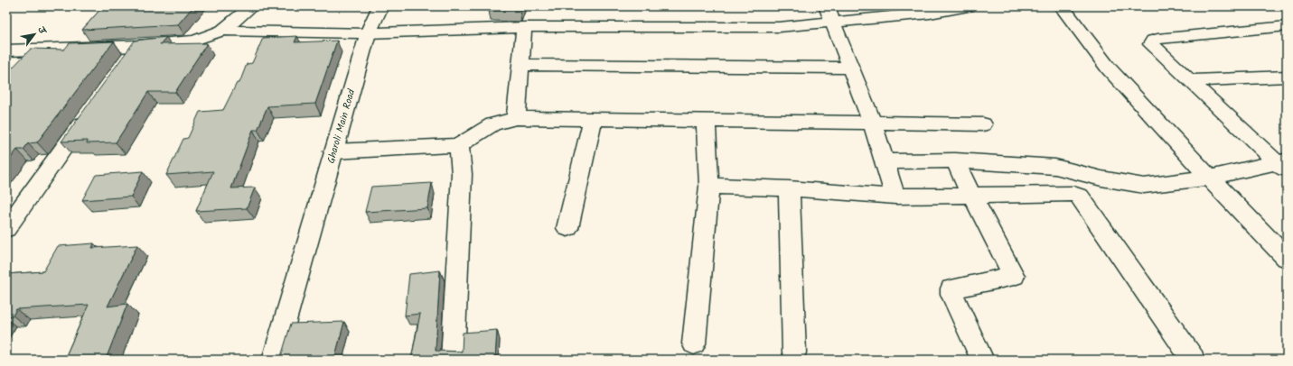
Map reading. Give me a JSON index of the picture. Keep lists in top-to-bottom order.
{
  "streets": {
    "street": ["Gharoli Main Road"]
  },
  "north": "top right"
}
